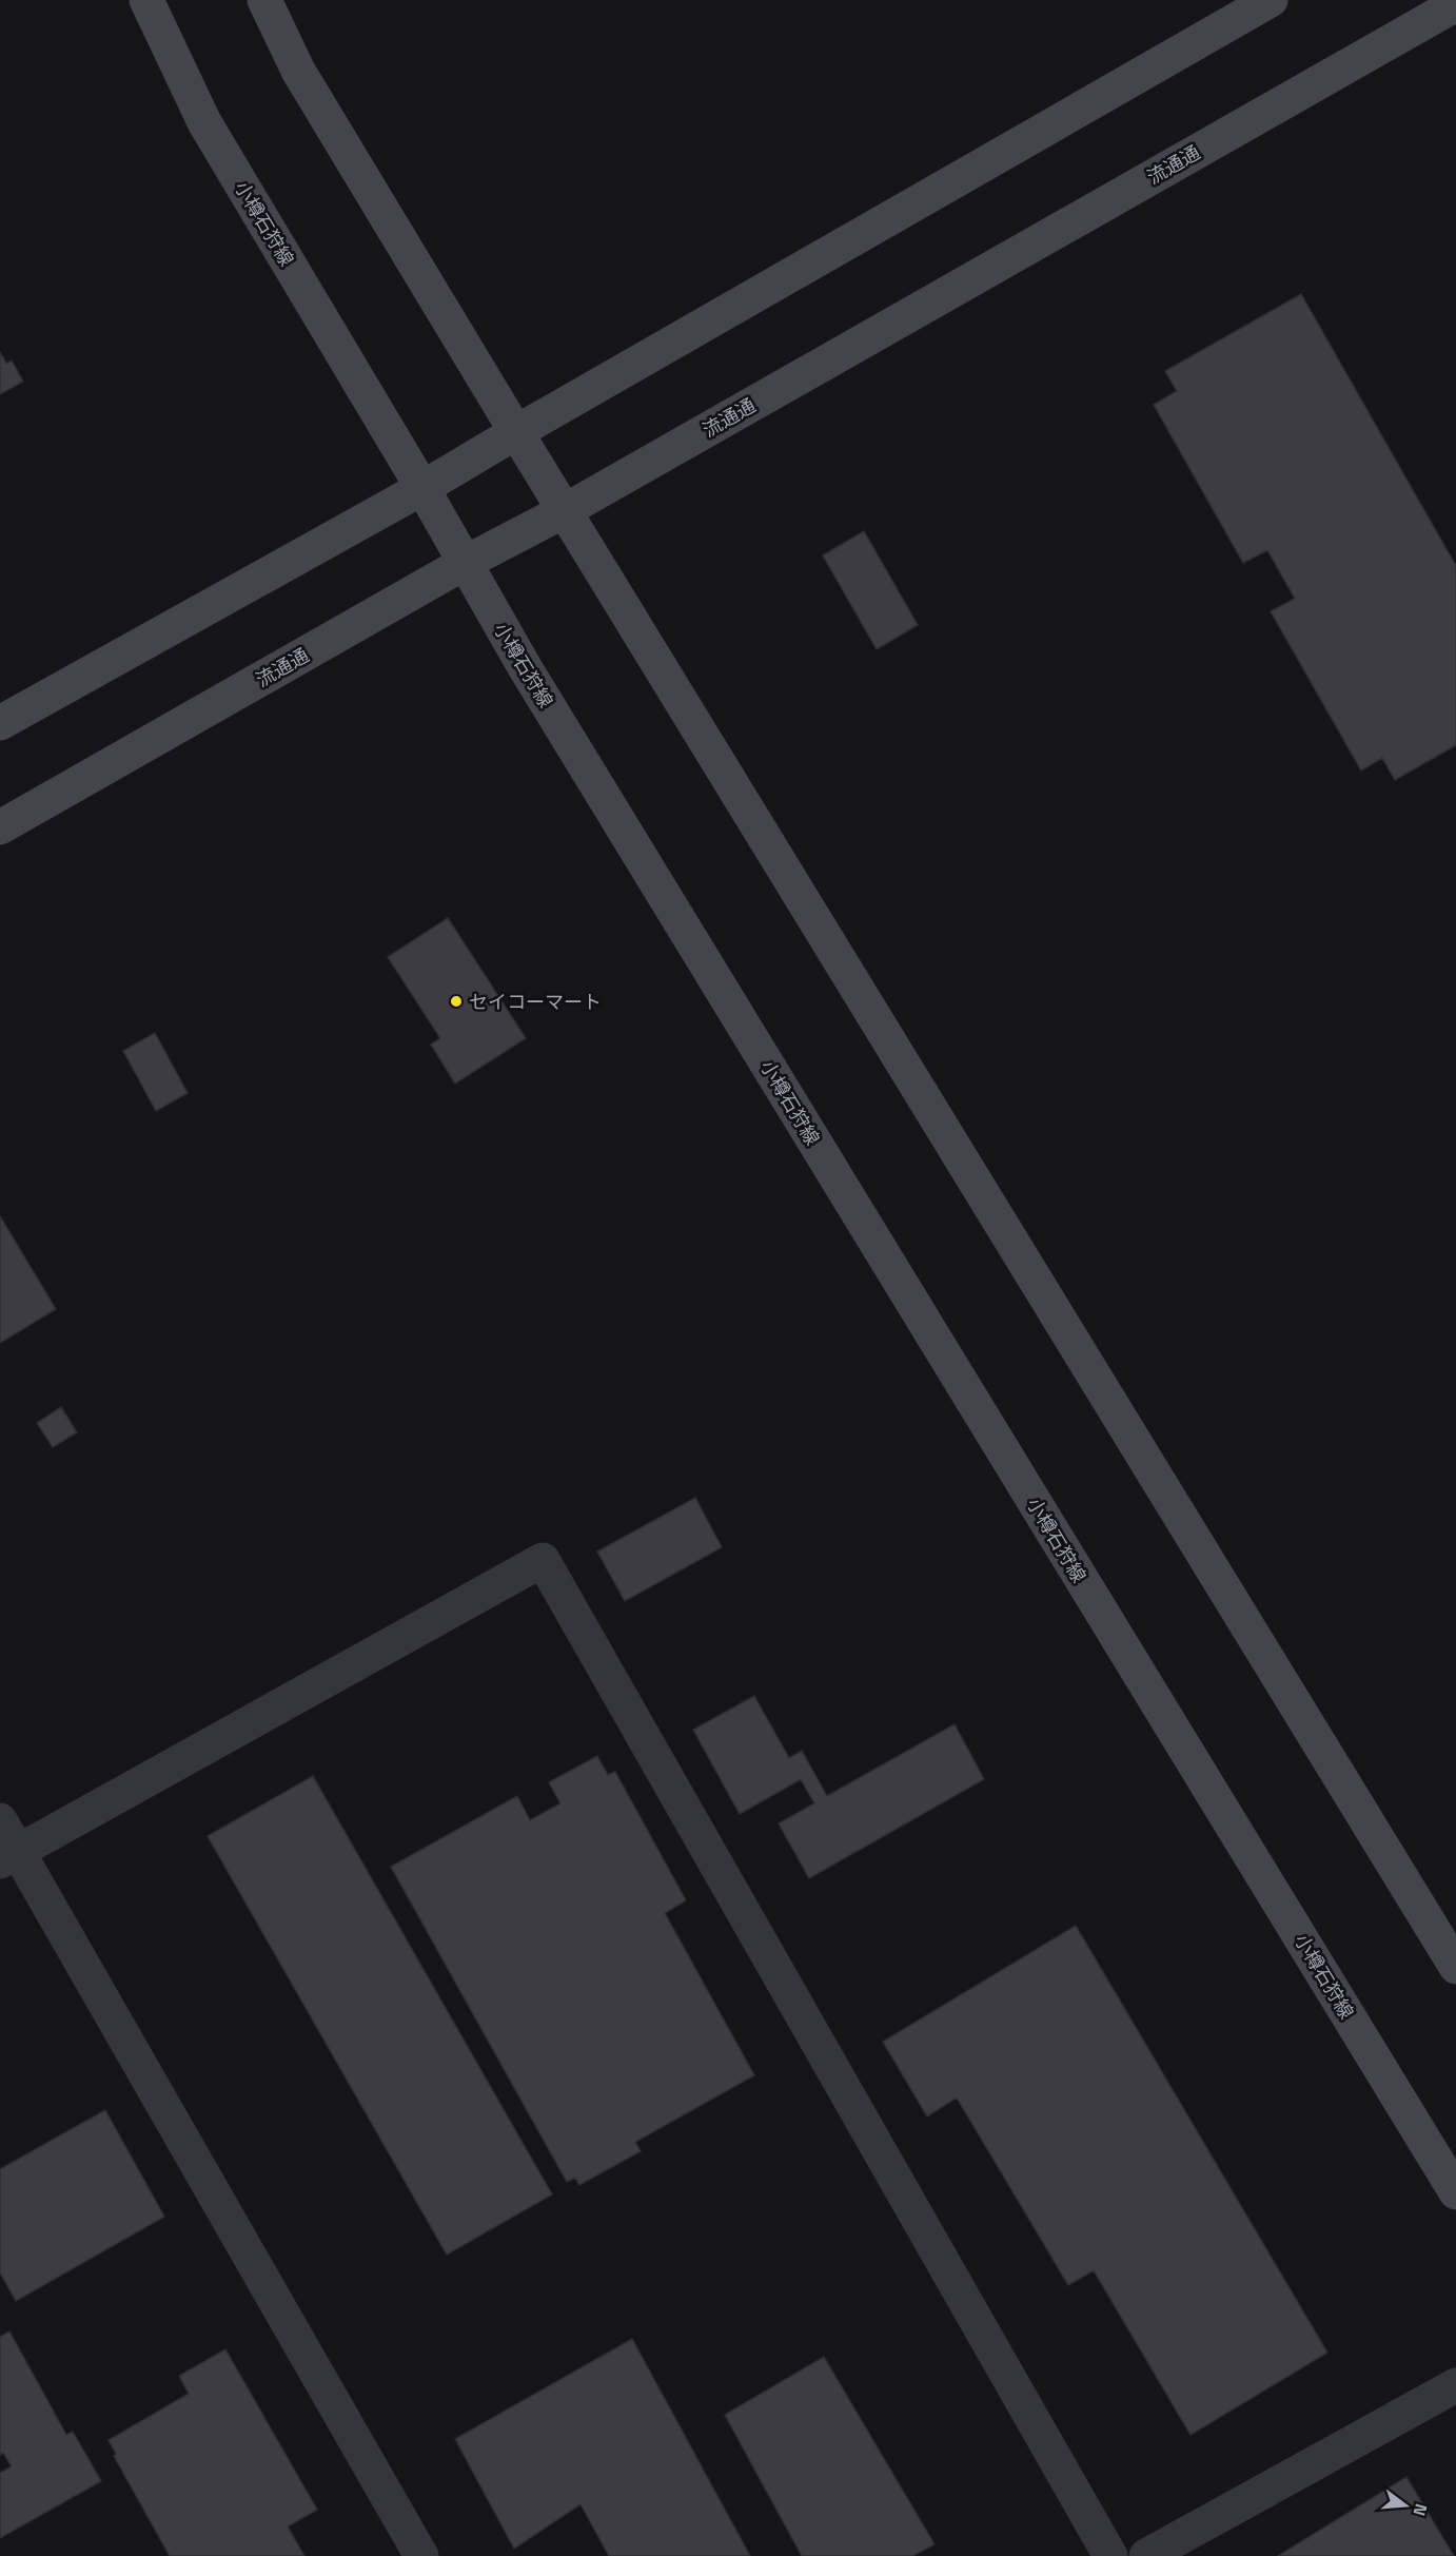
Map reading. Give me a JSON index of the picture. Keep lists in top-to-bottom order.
{
  "streets": {
    "main road": ["流通通", "小樽石狩線"]
  },
  "crossings": [
    ["流通通", "小樽石狩線"]
  ],
  "places": ["セイコーマート"],
  "north": "right"
}
